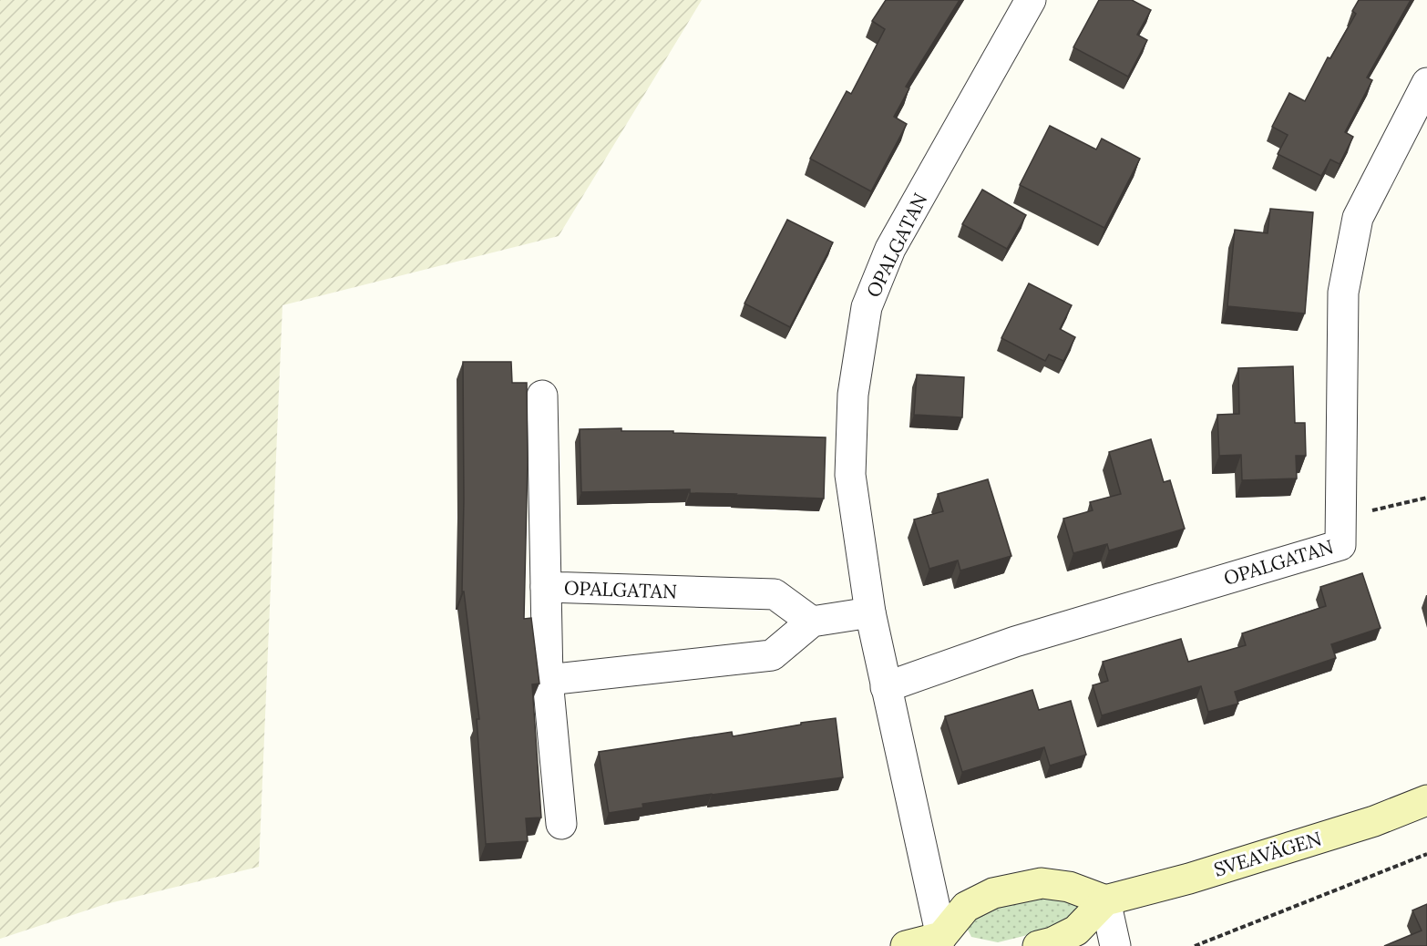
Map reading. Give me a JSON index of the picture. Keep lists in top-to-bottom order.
{
  "streets": {
    "street": ["OPALGATAN", "SVEAVÄGEN"]
  }
}
